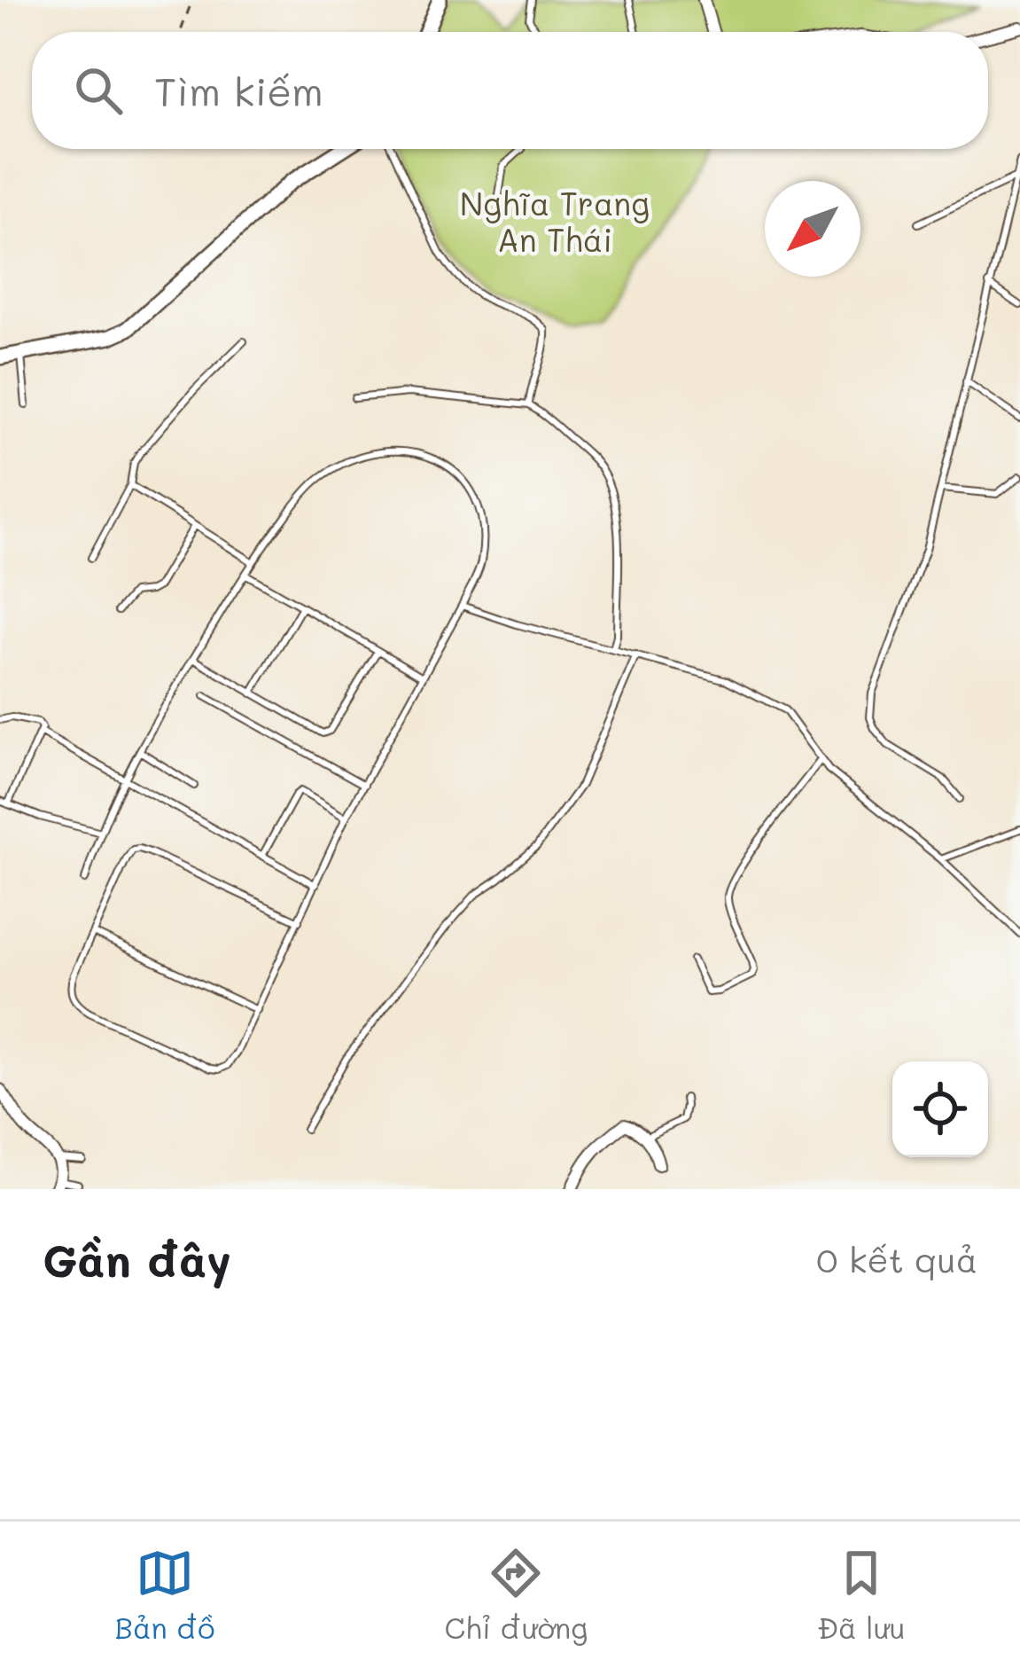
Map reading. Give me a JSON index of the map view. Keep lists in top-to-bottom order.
{
  "parks": ["Nghĩa Trang An Thái"],
  "north": "bottom left",
  "page": {
    "search": "Tìm kiếm",
    "heading": ["Gần đây", "0 kết quả"],
    "nav": ["Bản đồ", "Chỉ đường", "Đã lưu"]
  }
}
